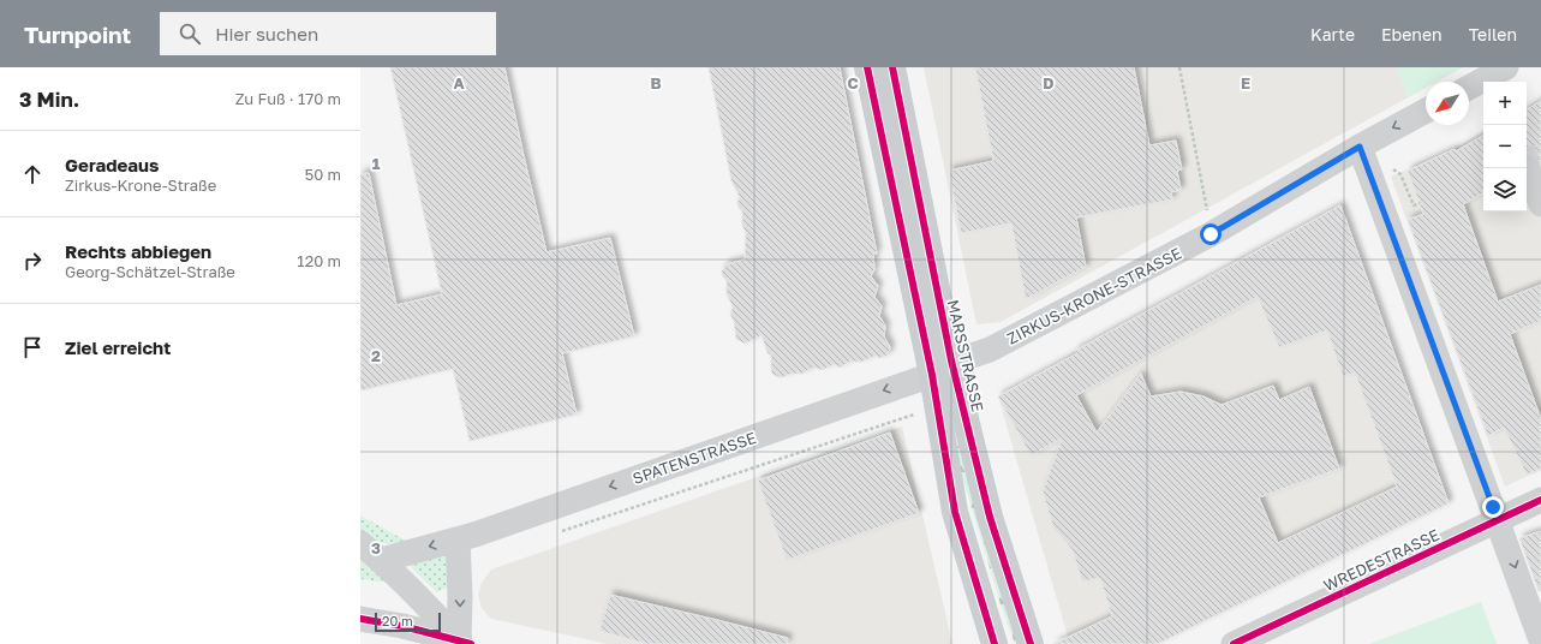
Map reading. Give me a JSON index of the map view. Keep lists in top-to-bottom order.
{
  "streets": {
    "main road": ["MARSSTRASSE"],
    "street": ["ZIRKUS-KRONE-STRASSE", "SPATENSTRASSE", "WREDESTRASSE"]
  },
  "crossings": [
    ["ZIRKUS-KRONE-STRASSE", "MARSSTRASSE"],
    ["ZIRKUS-KRONE-STRASSE", "SPATENSTRASSE"],
    ["MARSSTRASSE", "SPATENSTRASSE"]
  ],
  "one_way": ["SPATENSTRASSE"],
  "scale_bar": "20 m",
  "north": "bottom left",
  "page": {
    "header": "Turnpoint",
    "search": "Hier suchen",
    "nav": ["Karte", "Ebenen", "Teilen"],
    "heading": ["3 Min.", "Zu Fuß · 170 m"],
    "map_buttons": ["+", "−"],
    "list": [
      ["Geradeaus", "Zirkus-Krone-Straße", "50 m"],
      ["Rechts abbiegen", "Georg-Schätzel-Straße", "120 m"],
      "Ziel erreicht"
    ],
    "scale": "20 m"
  },
  "grid": {
    "columns": [
      "A",
      "B",
      "C",
      "D",
      "E"
    ],
    "rows": ["1", "2", "3"]
  }
}
